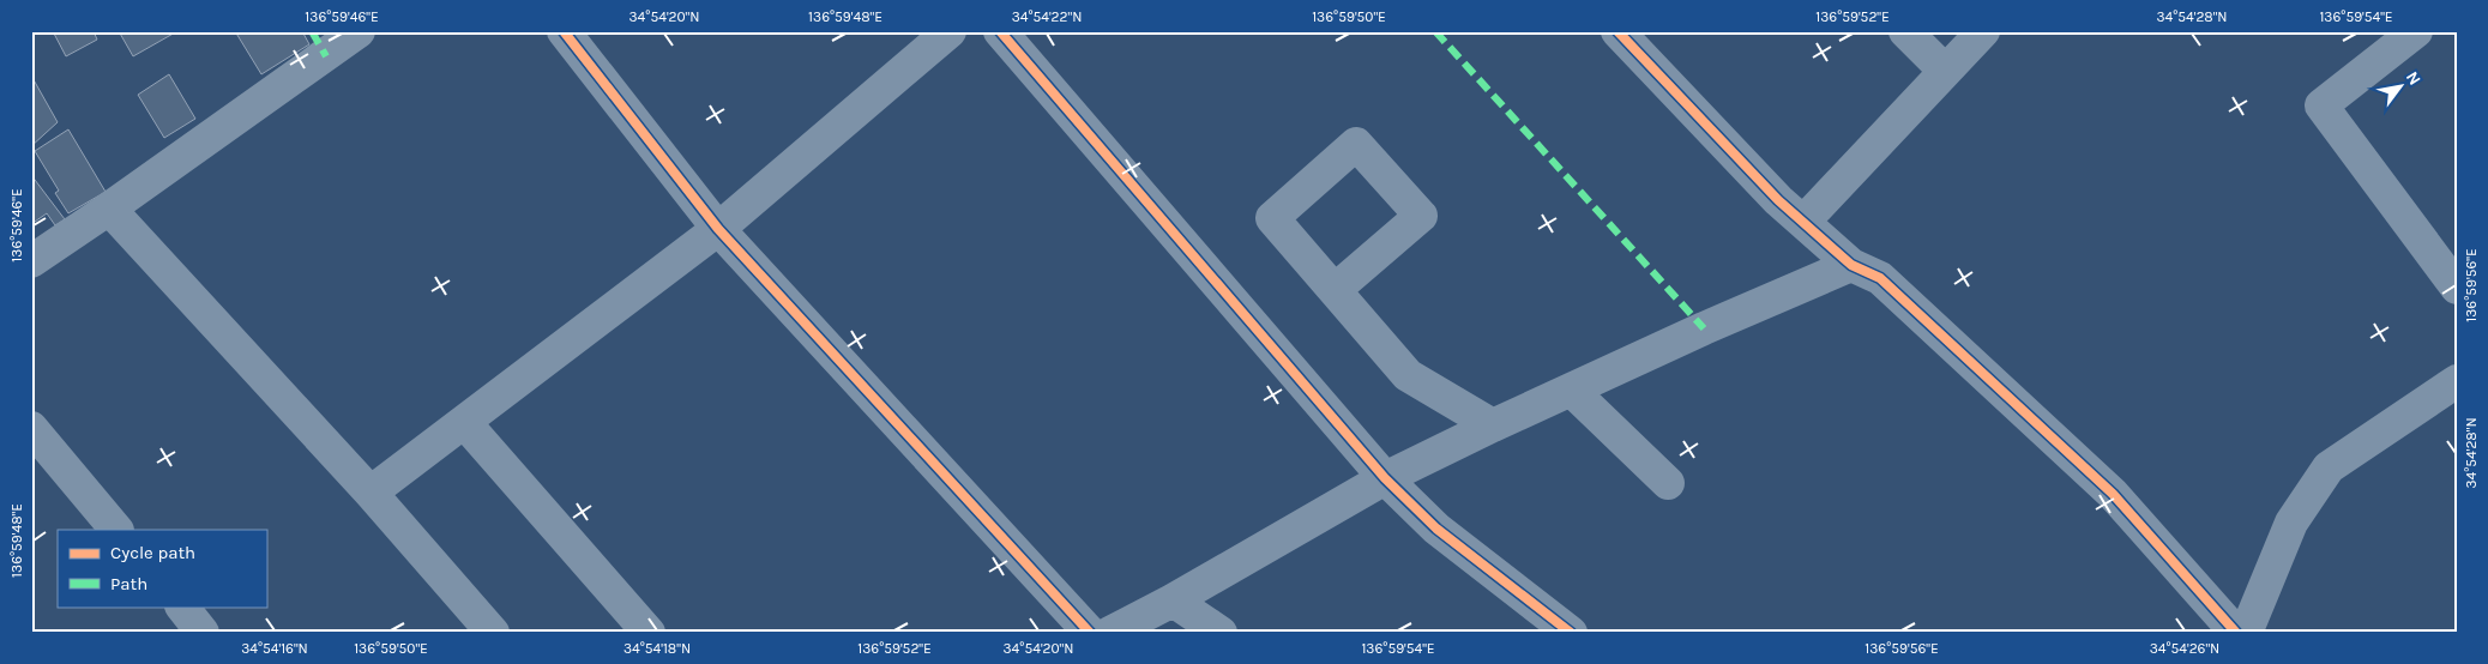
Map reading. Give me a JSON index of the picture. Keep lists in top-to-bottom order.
{
  "legend": ["Cycle path", "Path"],
  "north": "top right",
  "coordinates": [
    "136°59'46\"E",
    "34°54'20\"N",
    "136°59'48\"E",
    "34°54'22\"N",
    "136°59'50\"E",
    "136°59'52\"E",
    "34°54'28\"N",
    "136°59'54\"E",
    "136°59'56\"E",
    "34°54'16\"N",
    "34°54'18\"N",
    "34°54'26\"N"
  ]
}
